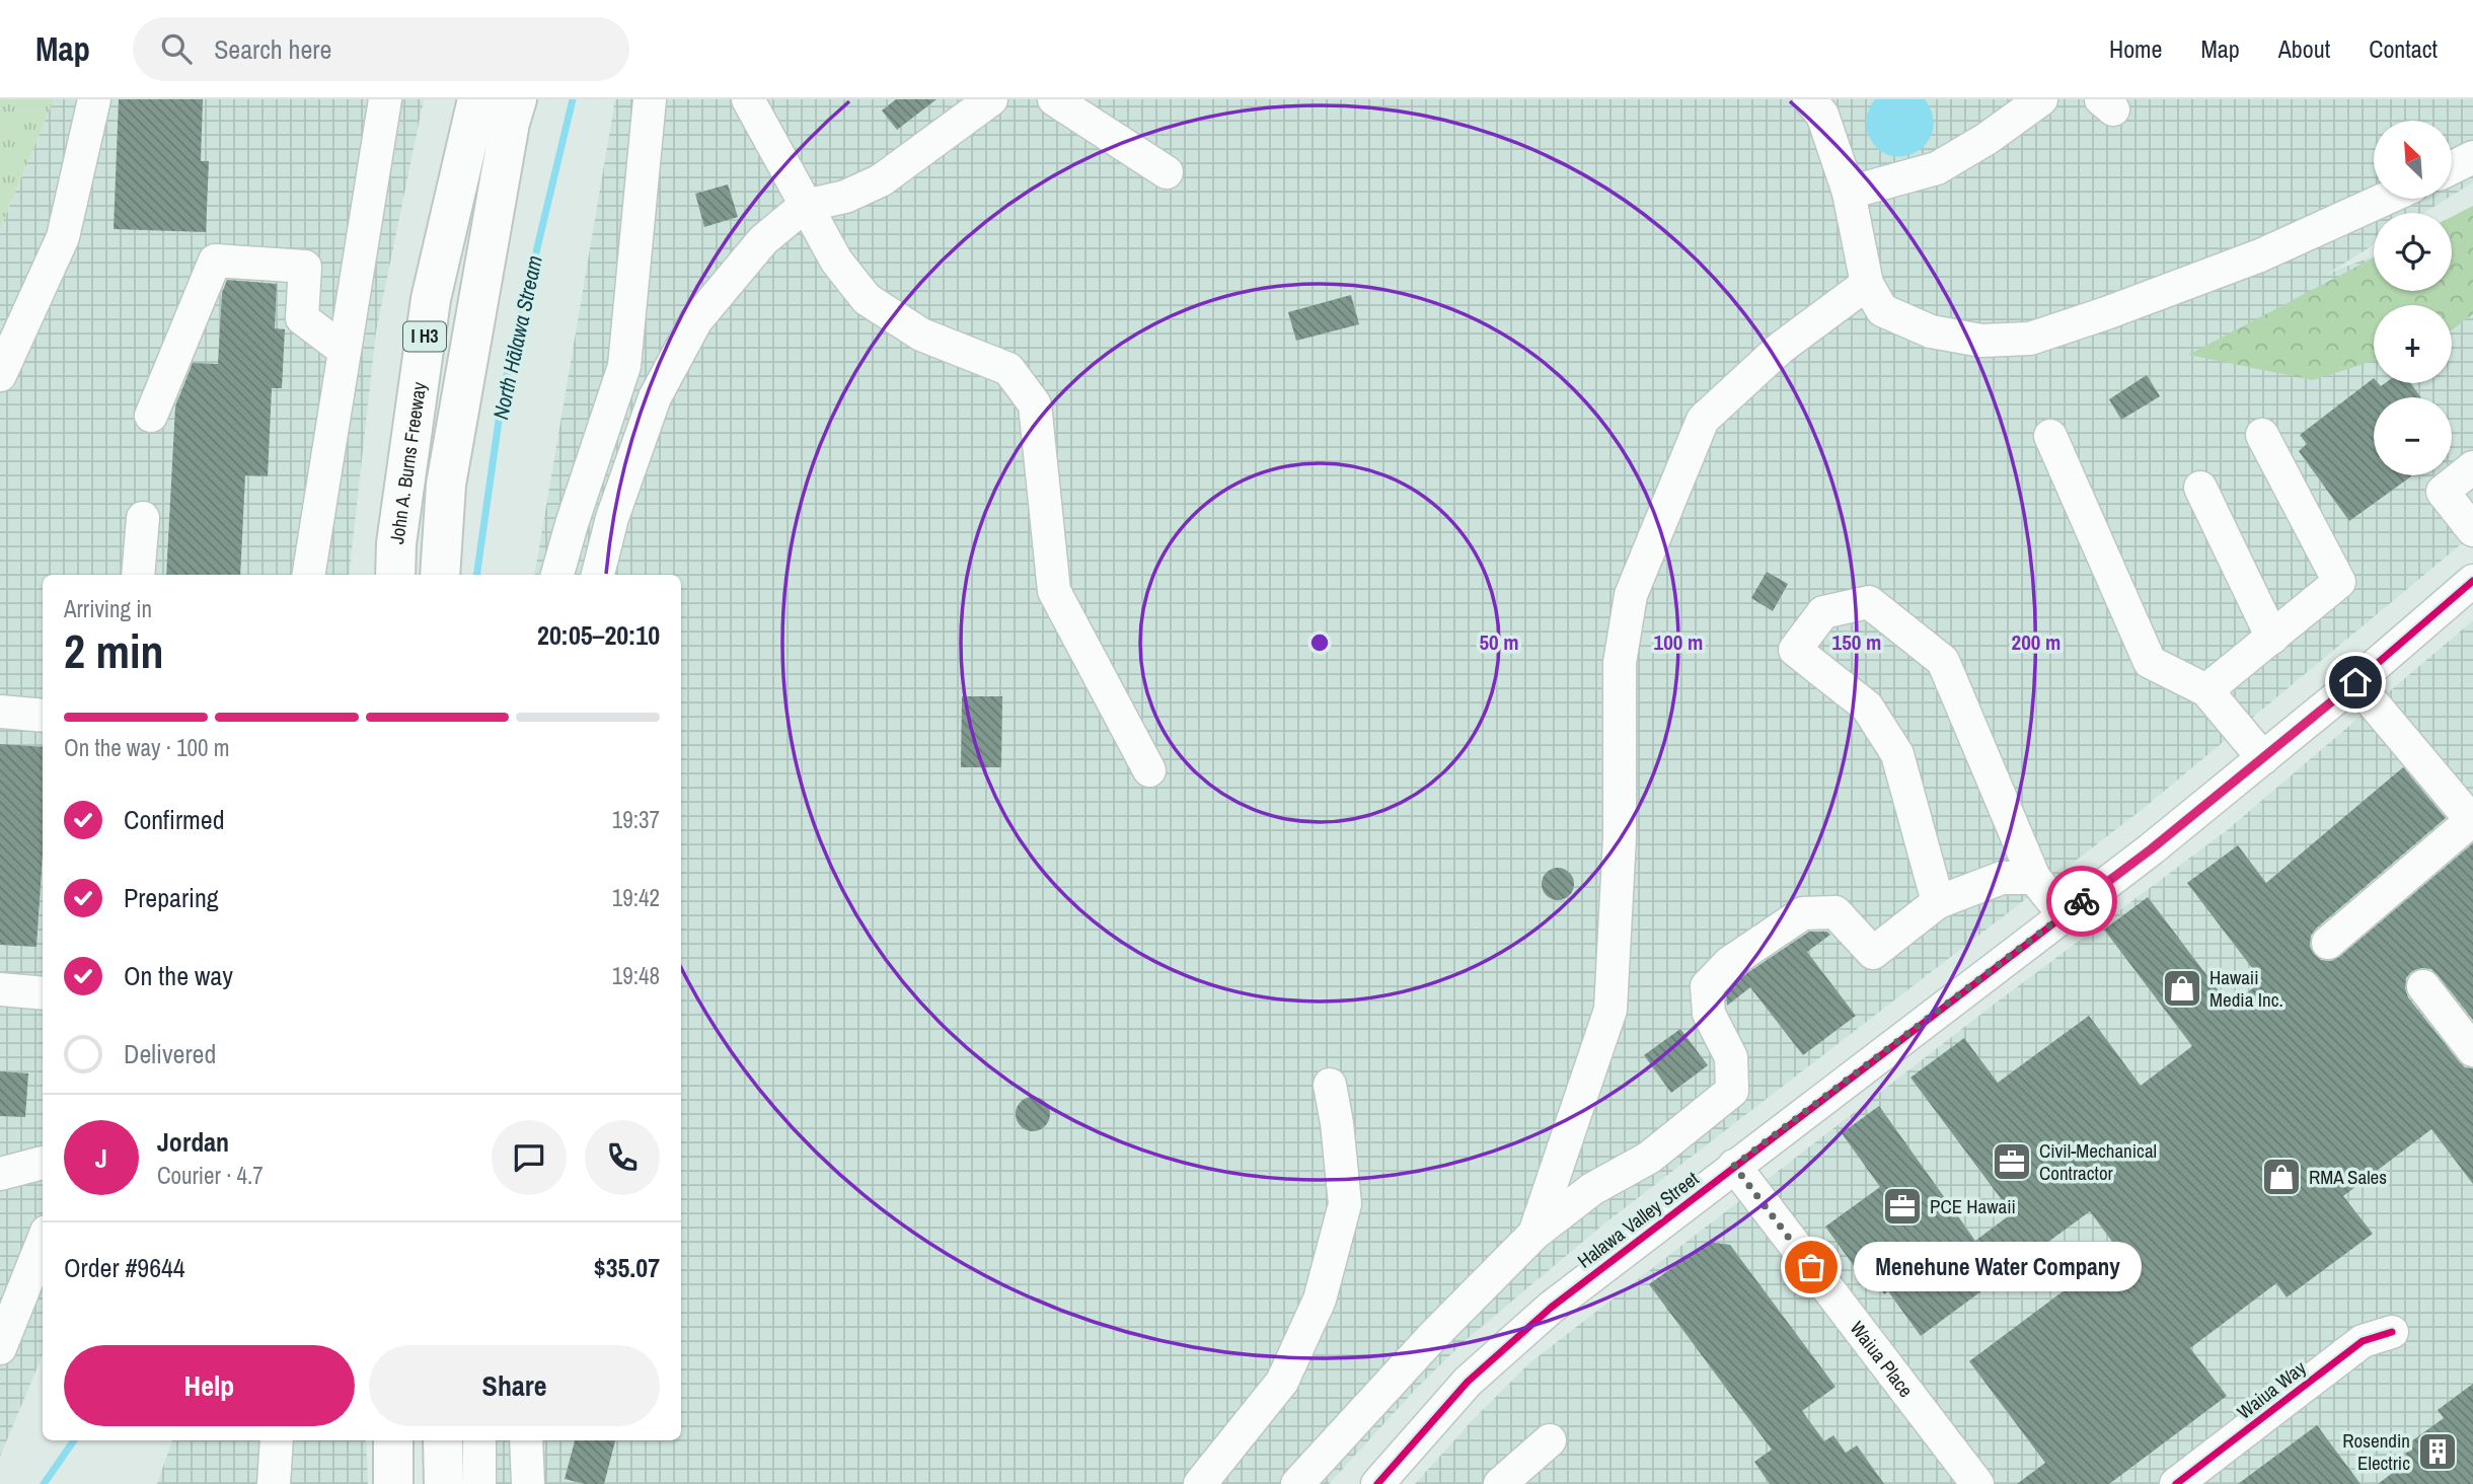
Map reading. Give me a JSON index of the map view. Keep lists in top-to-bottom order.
{
  "streets": {
    "highway": ["I H3", "John A. Burns Freeway"],
    "street": ["Halawa Valley Street", "Waiua Place", "Waiua Way"]
  },
  "crossings": [
    ["Halawa Valley Street", "Waiua Place"]
  ],
  "water": ["North Hālawa Stream"],
  "places": {
    "shop": ["Hawaii Media Inc.", "RMA Sales"],
    "office": ["Civil-Mechanical Contractor", "PCE Hawaii"],
    "other": ["Menehune Water Company"],
    "building": ["Rosendin Electric"]
  },
  "north": "top left",
  "page": {
    "header": "Map",
    "search": "Search here",
    "nav": [
      "Home",
      "Map",
      "About",
      "Contact"
    ],
    "map_buttons": ["+", "−"],
    "heading": ["2 min", "Arriving in", "20:05–20:10"],
    "panel": [
      "Jordan",
      "Courier · 4.7",
      "Order #9644",
      "$35.07"
    ],
    "bar": "On the way · 100 m",
    "list": [
      ["Confirmed", "19:37"],
      ["Preparing", "19:42"],
      ["On the way", "19:48"],
      "Delivered"
    ],
    "round": "J",
    "bubble": "Menehune Water Company",
    "buttons": ["Help", "Share"]
  },
  "rings": [
    "50 m",
    "100 m",
    "150 m",
    "200 m"
  ]
}
